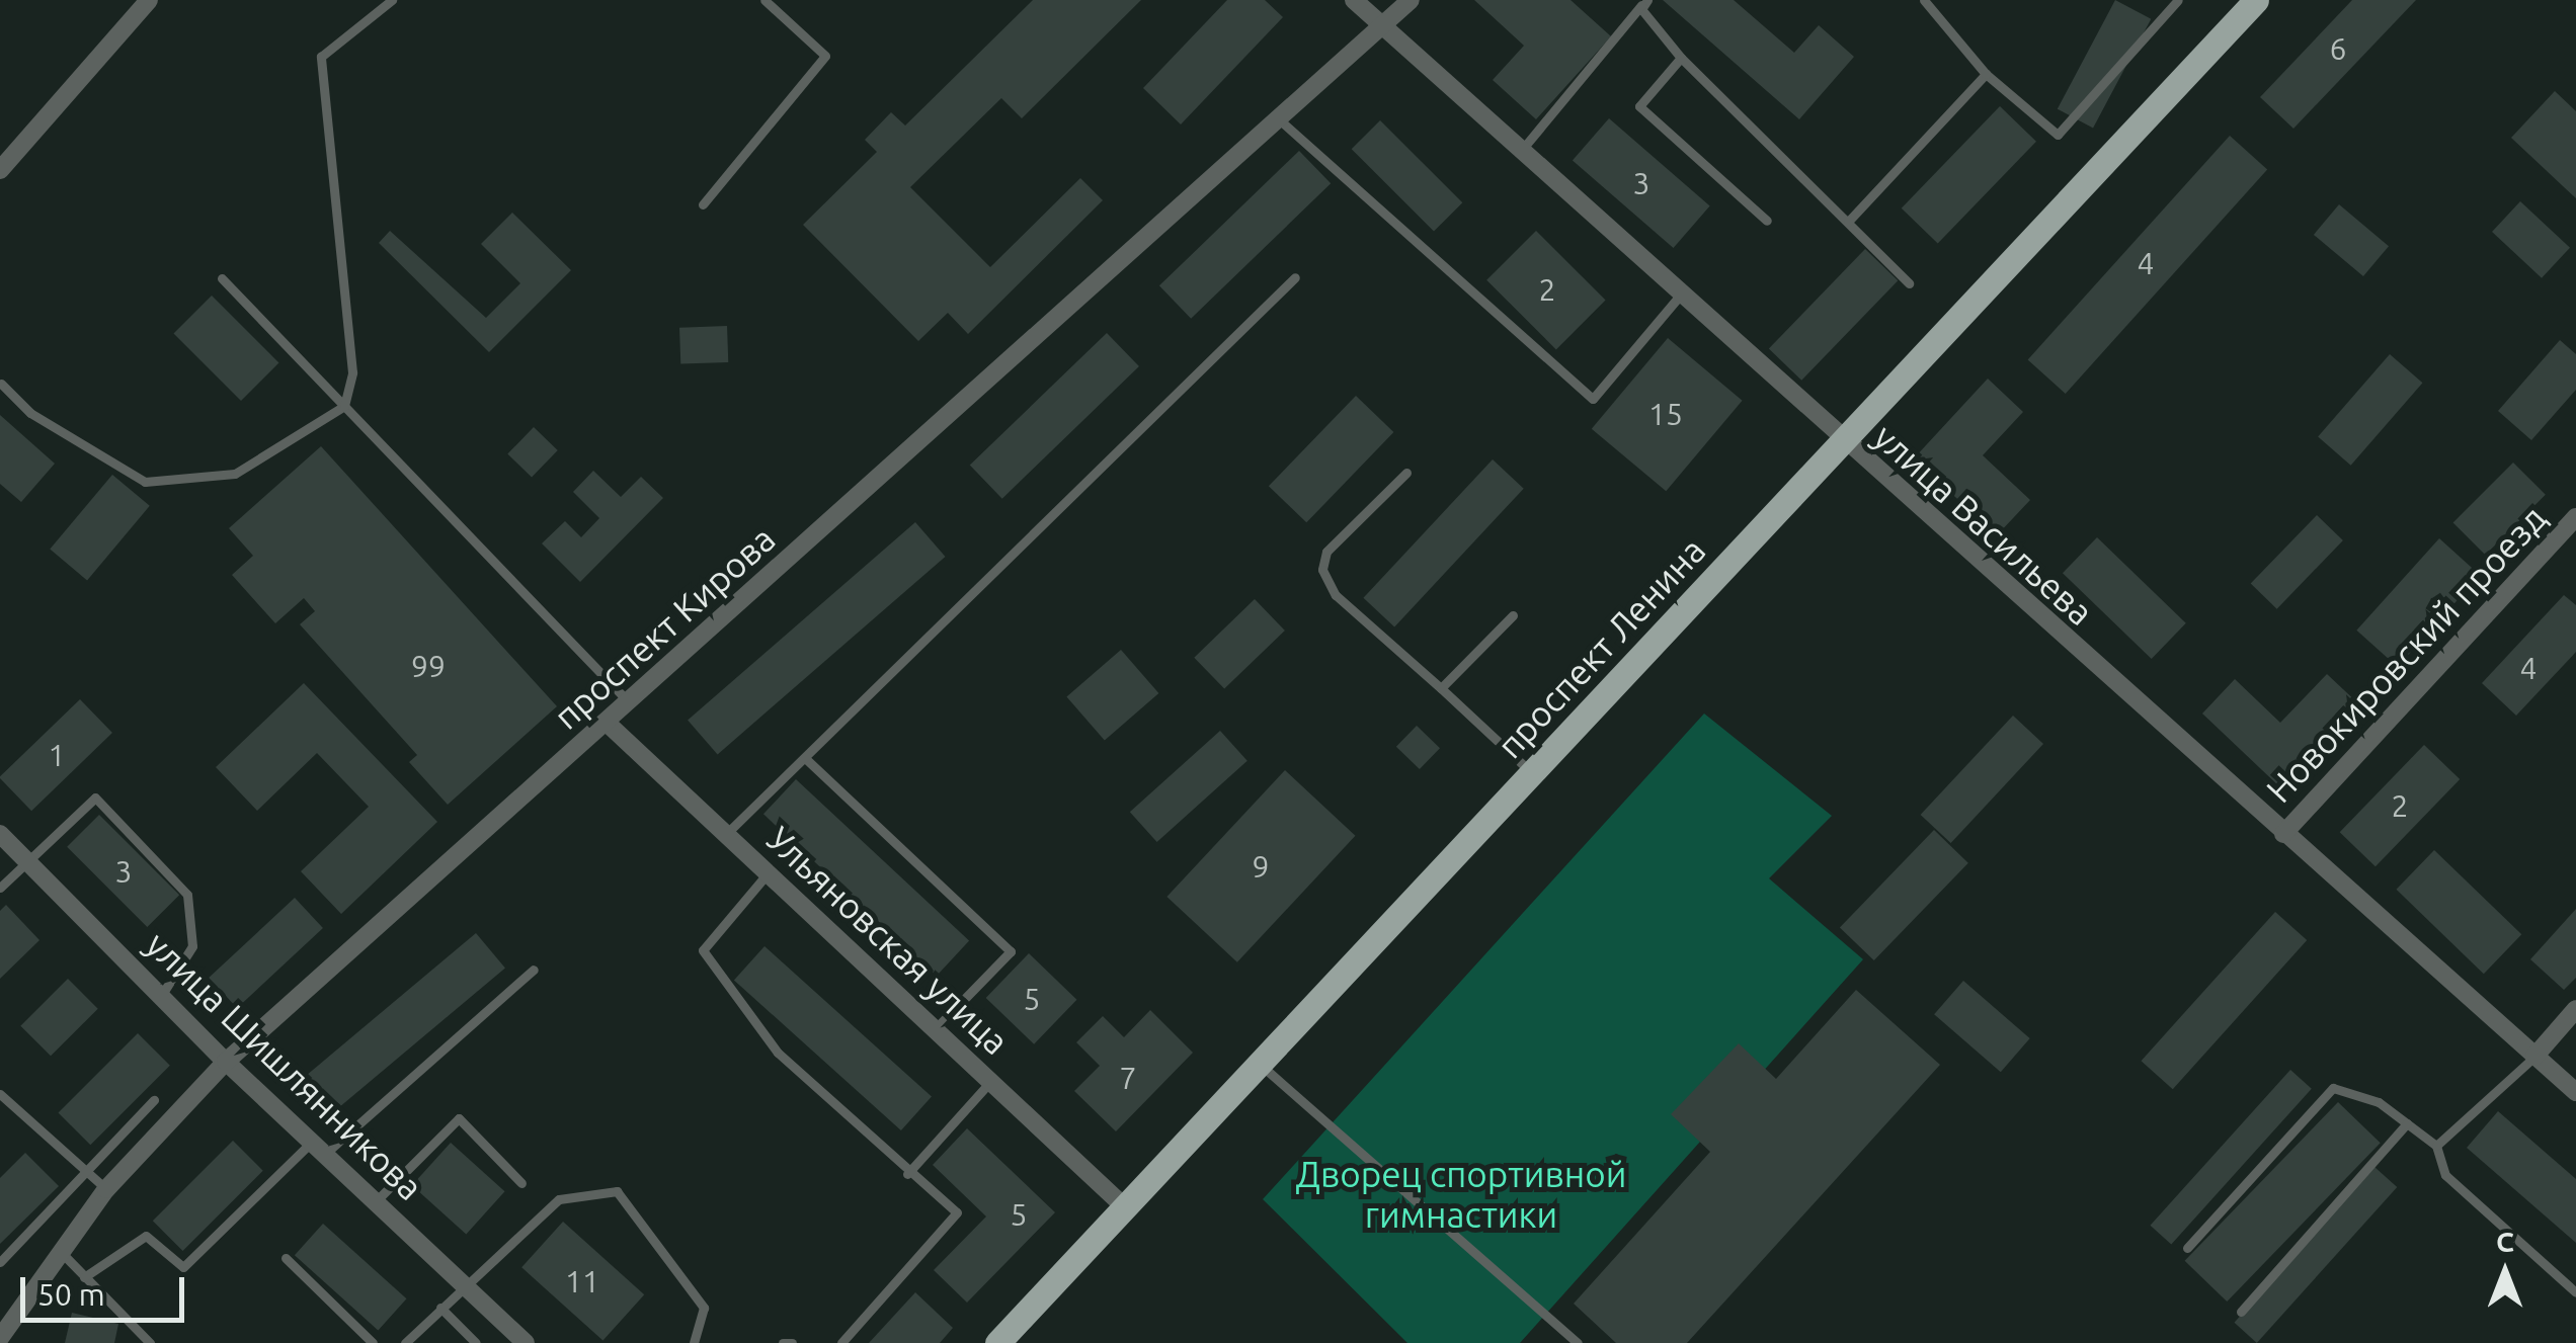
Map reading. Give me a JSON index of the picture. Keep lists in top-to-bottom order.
{
  "streets": {
    "main road": ["проспект Ленина"],
    "street": [
      "улица Васильева",
      "проспект Кирова",
      "Новокировский проезд",
      "Ульяновская улица",
      "улица Шишлянникова"
    ]
  },
  "crossings": [
    ["улица Васильева", "проспект Кирова"],
    ["улица Васильева", "проспект Ленина"],
    ["улица Васильева", "Новокировский проезд"],
    ["проспект Кирова", "Ульяновская улица"],
    ["проспект Кирова", "улица Шишлянникова"],
    ["проспект Ленина", "Ульяновская улица"]
  ],
  "parks": ["Дворец спортивной гимнастики"],
  "house_numbers": [
    "6",
    "3",
    "4",
    "2",
    "15",
    "99",
    "4",
    "1",
    "2",
    "9",
    "3",
    "5",
    "7",
    "5",
    "11"
  ],
  "scale_bar": "50 m",
  "north": "top"
}
